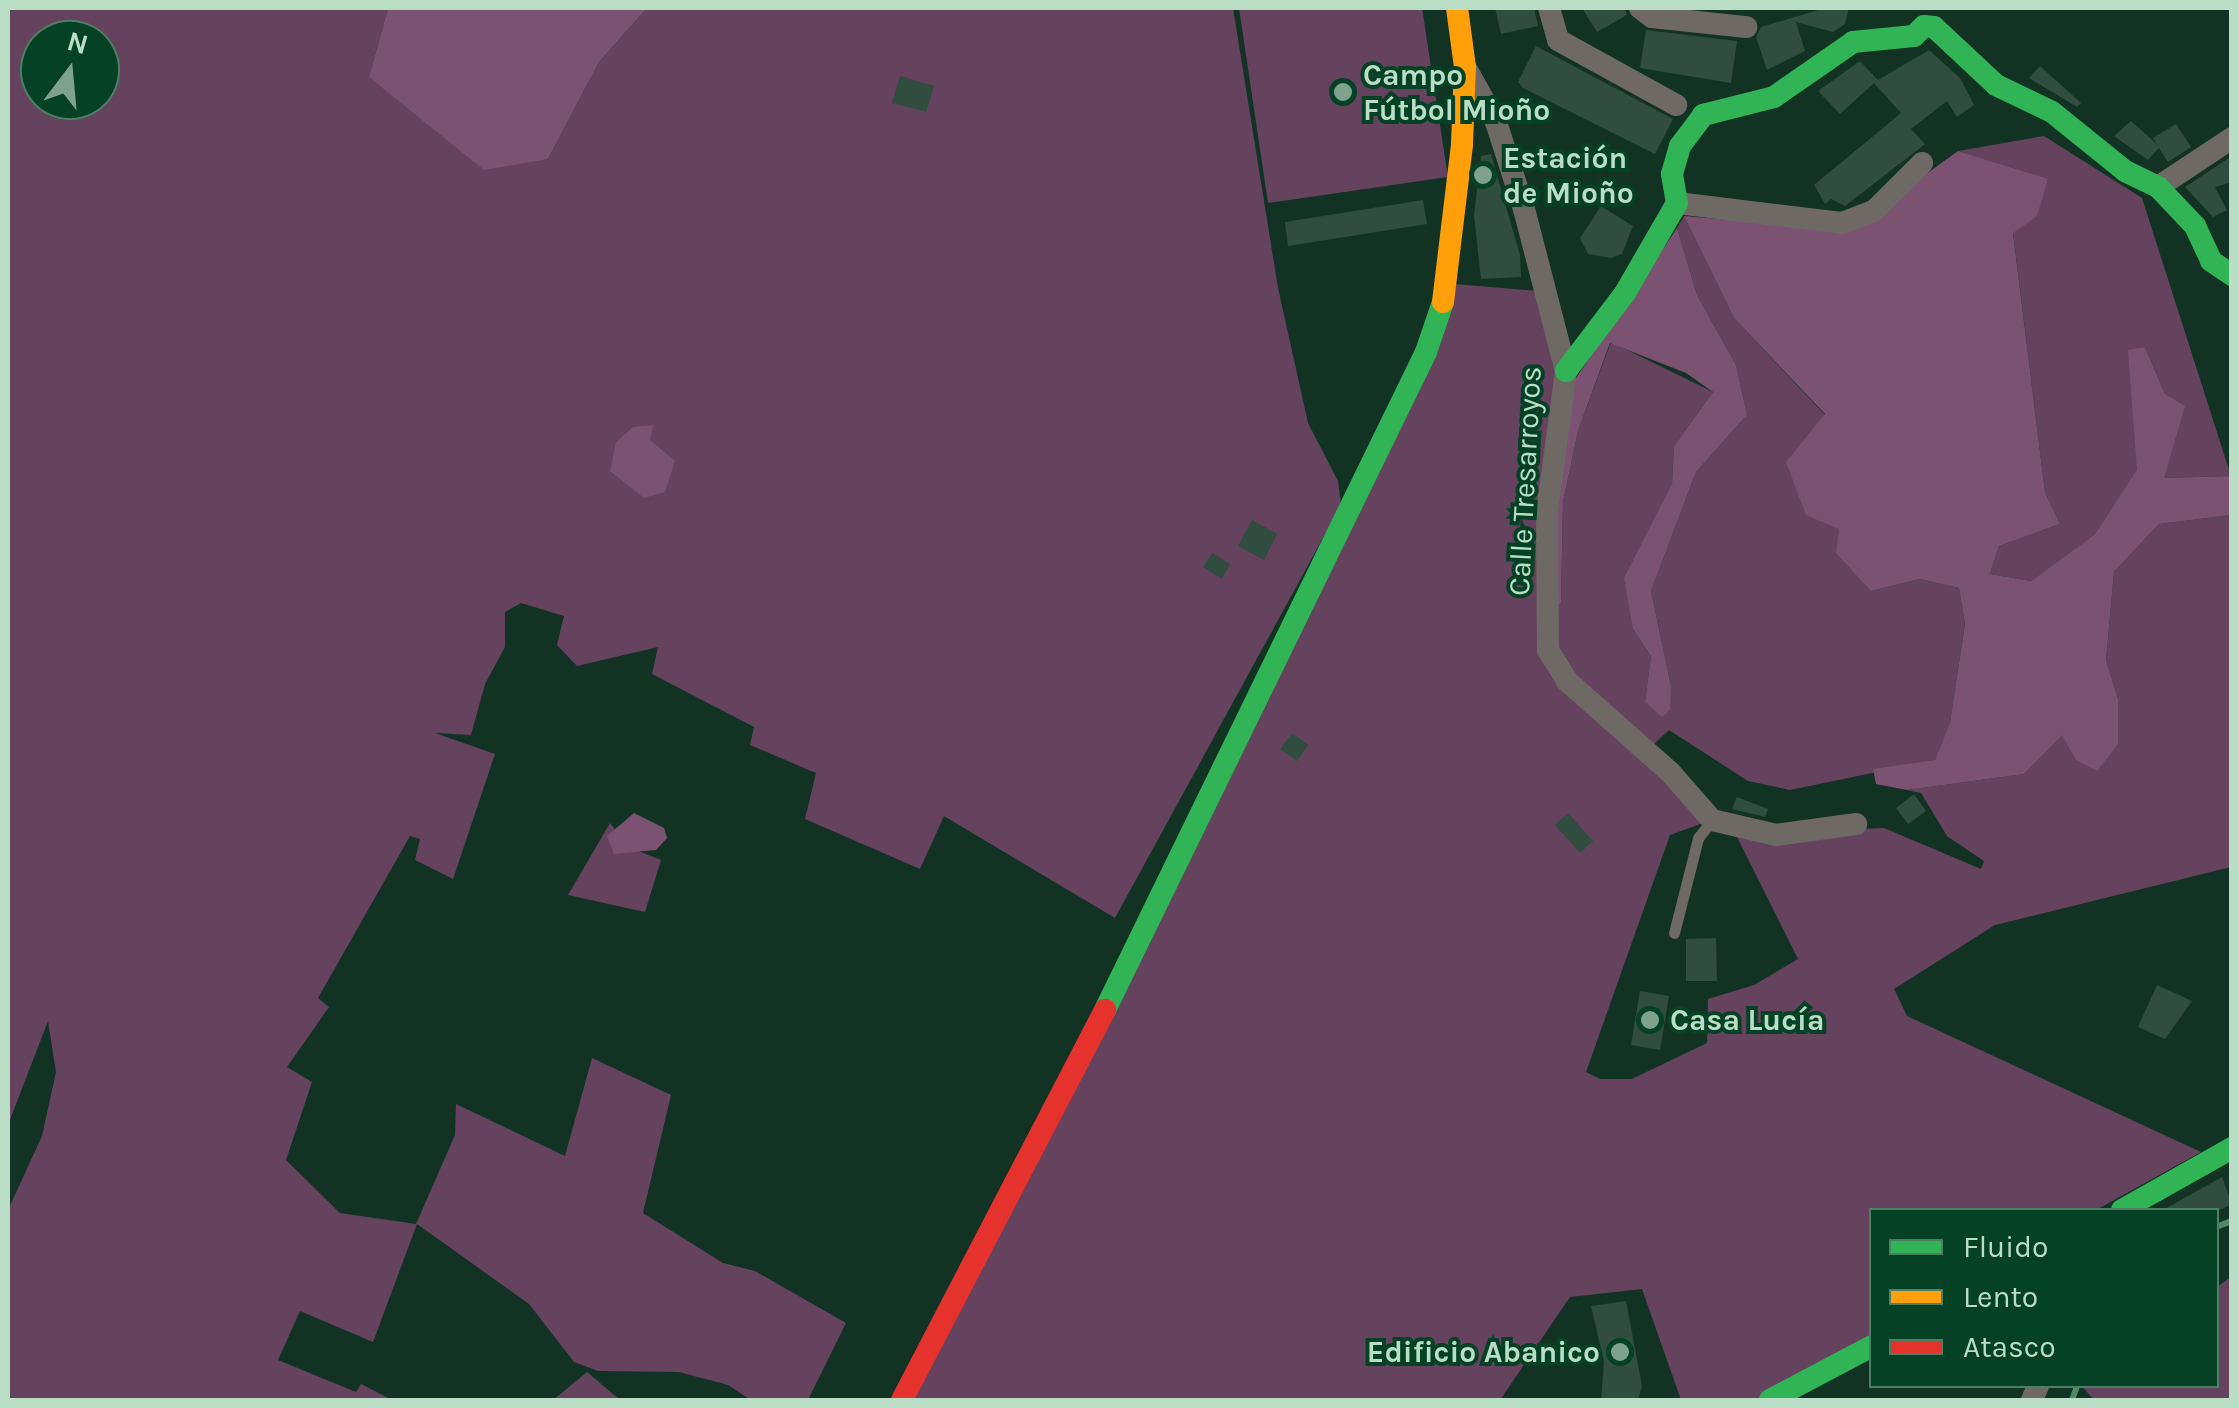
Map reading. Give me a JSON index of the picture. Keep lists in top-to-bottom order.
{
  "streets": {
    "street": ["Calle Tresarroyos"]
  },
  "places": [
    "Campo Fútbol Mioño",
    "Estación de Mioño",
    "Casa Lucía",
    "Edificio Abanico"
  ],
  "legend": ["Fluido", "Lento", "Atasco"],
  "north": "top"
}
